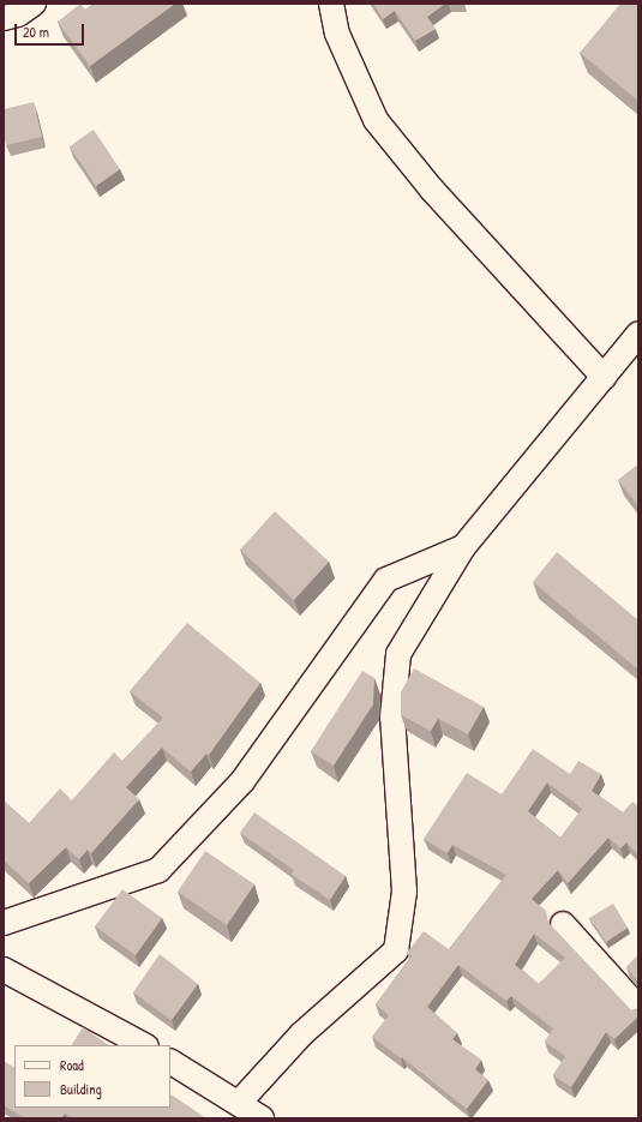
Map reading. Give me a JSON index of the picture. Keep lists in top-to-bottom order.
{
  "legend": ["Road", "Building"],
  "scale_bar": "20 m"
}
